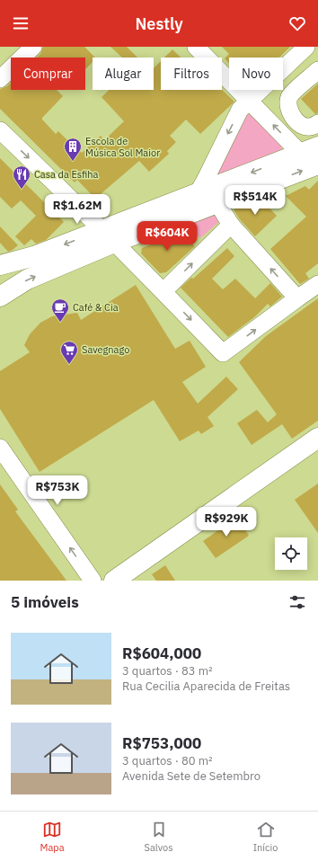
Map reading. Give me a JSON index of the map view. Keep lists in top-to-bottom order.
{
  "places": {
    "building": ["Escola de Música Sol Maior"],
    "restaurant": ["Casa da Esfiha"],
    "cafe": ["Café & Cia"],
    "supermarket": ["Savegnago"]
  },
  "page": {
    "header": "Nestly",
    "chip": [
      "Comprar",
      "Alugar",
      "Filtros",
      "Novo"
    ],
    "price": [
      "R$514K",
      "R$1.62M",
      "R$604K",
      "R$753K",
      "R$929K"
    ],
    "heading": "5 imóveis",
    "list": [
      {
        "name": "R$604,000",
        "note": "3 quartos · 83 m² · Rua Cecilia Aparecida de Freitas"
      },
      {
        "name": "R$753,000",
        "note": "3 quartos · 80 m² · Avenida Sete de Setembro"
      }
    ],
    "tabs": ["Mapa", "Salvos", "Início"]
  }
}
